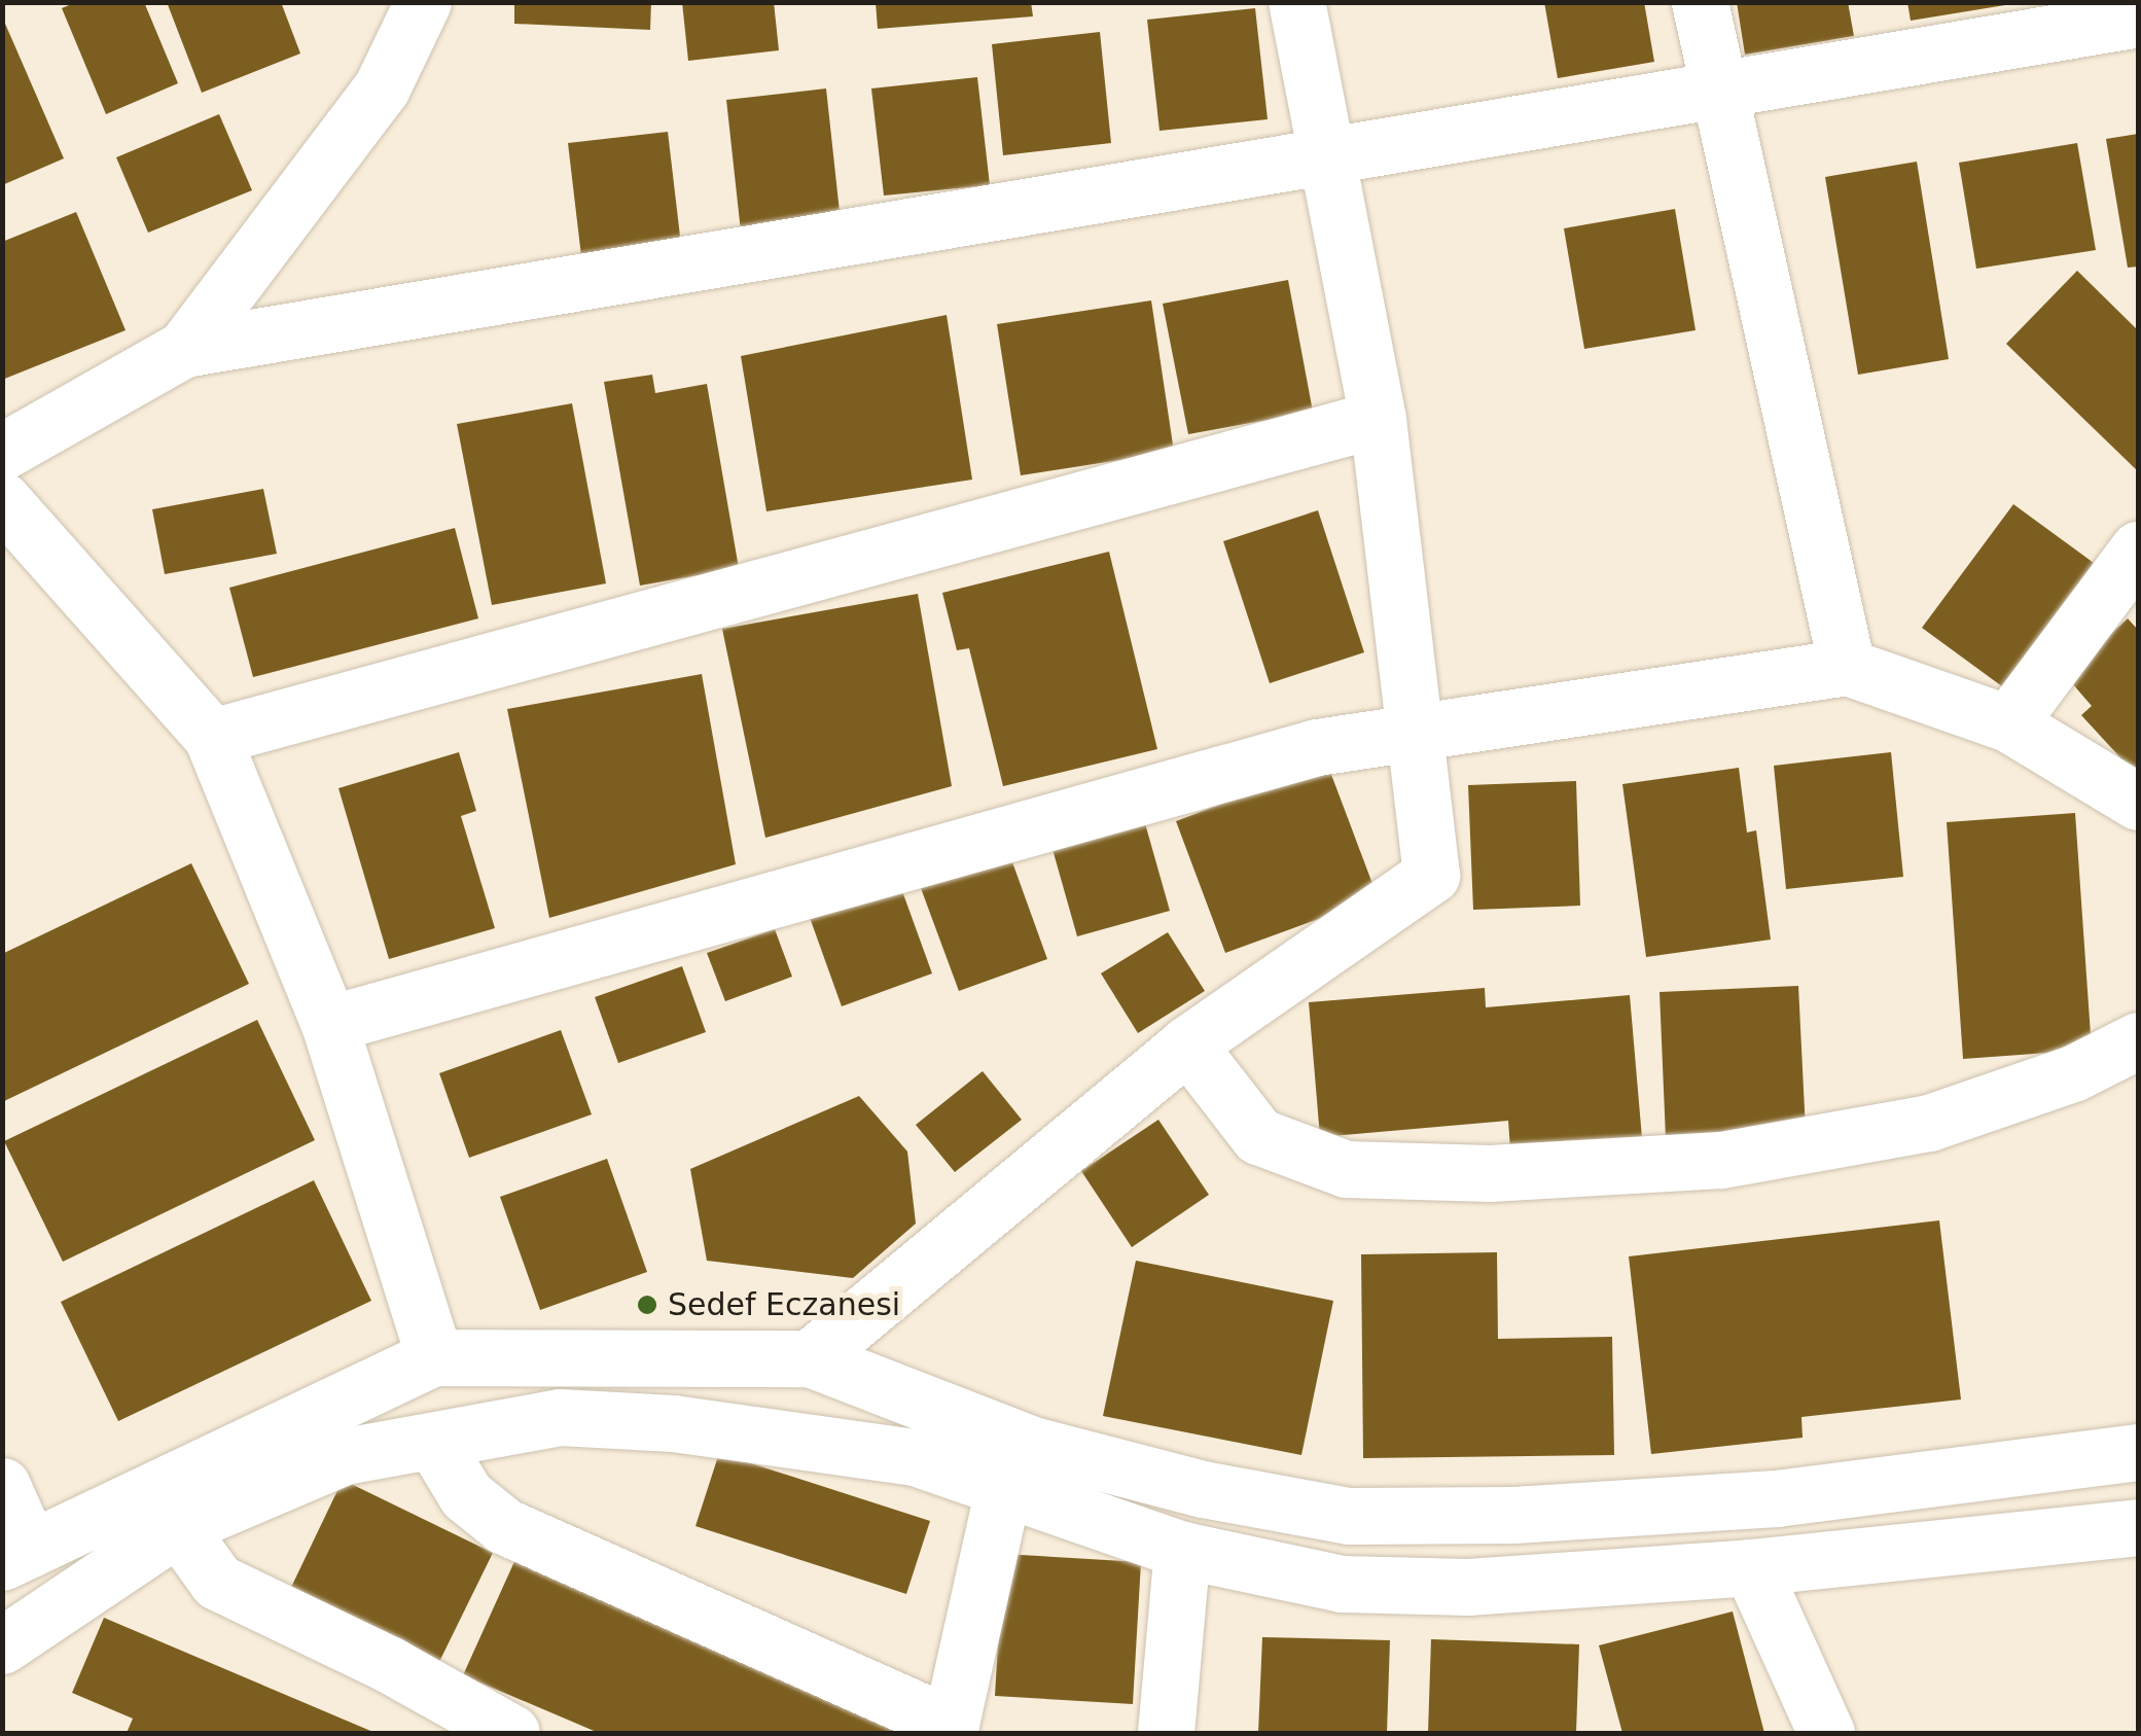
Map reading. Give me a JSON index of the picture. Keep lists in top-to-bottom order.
{
  "places": ["Sedef Eczanesi"]
}
